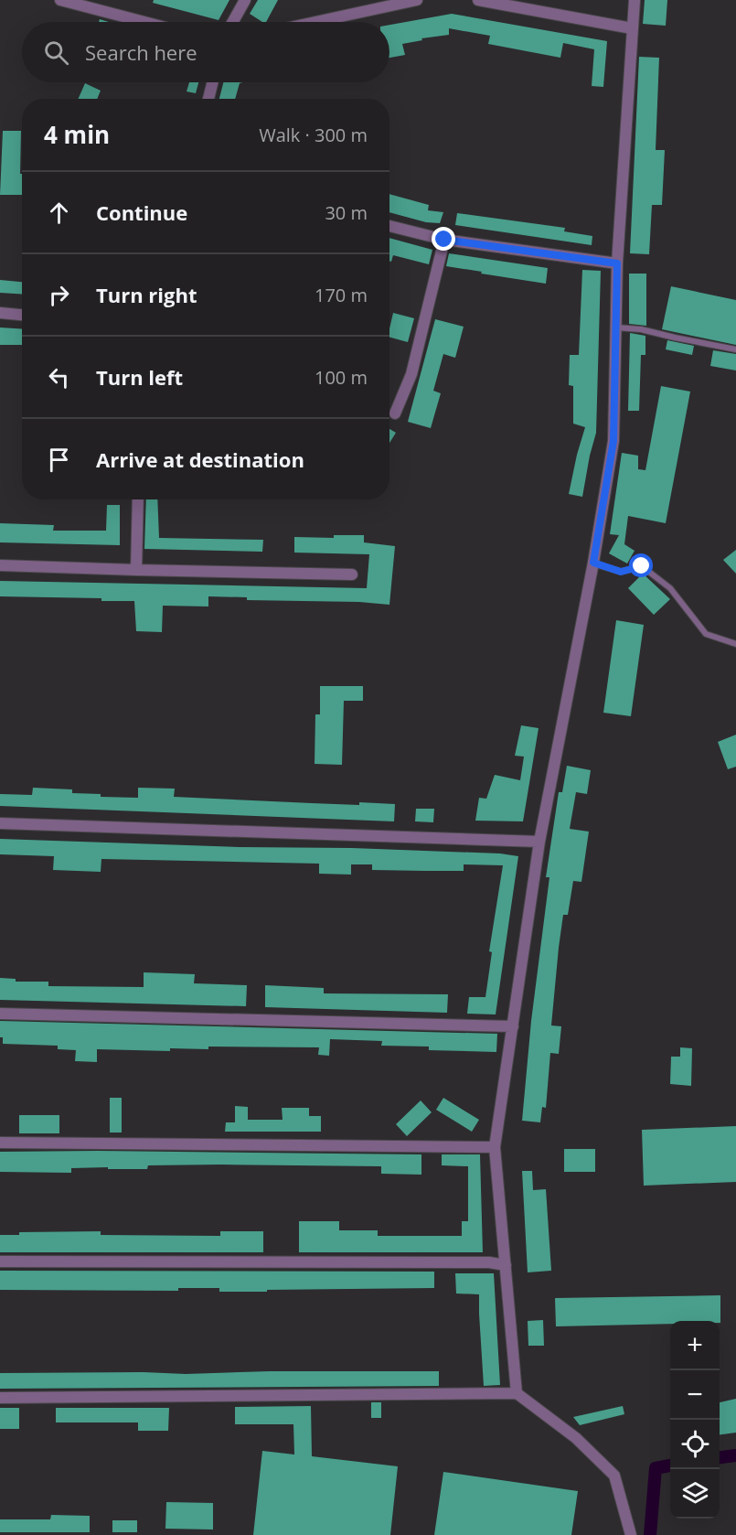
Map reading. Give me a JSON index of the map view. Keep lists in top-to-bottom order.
{
  "page": {
    "search": "Search here",
    "heading": ["4 min", "Walk · 300 m"],
    "list": [
      ["Continue", "30 m"],
      ["Turn right", "170 m"],
      ["Turn left", "100 m"],
      "Arrive at destination"
    ],
    "map_buttons": ["+", "−"]
  }
}
